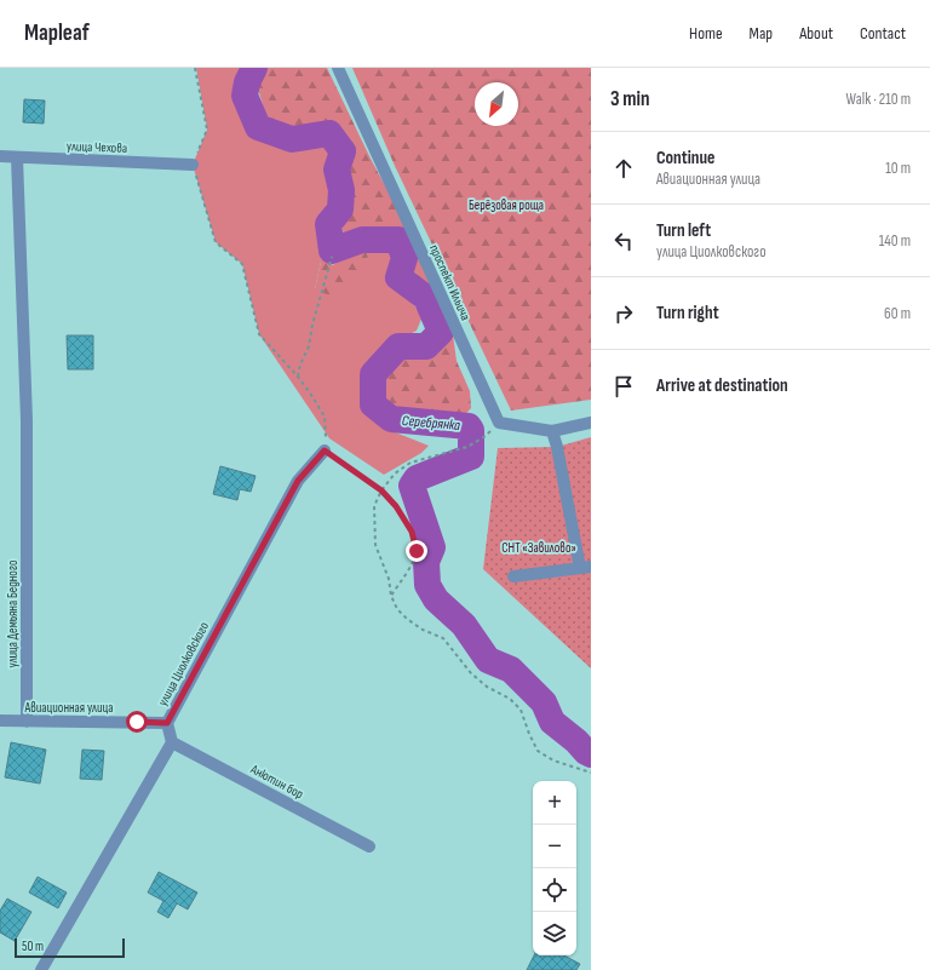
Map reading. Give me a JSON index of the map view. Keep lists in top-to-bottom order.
{
  "streets": {
    "street": [
      "улица Чехова",
      "проспект Ильича",
      "улица Демьяна Бедного",
      "улица Циолковского",
      "Авиационная улица",
      "Анютин бор"
    ]
  },
  "crossings": [
    ["улица Чехова", "улица Демьяна Бедного"],
    ["улица Демьяна Бедного", "Авиационная улица"],
    ["улица Циолковского", "Авиационная улица"],
    ["улица Циолковского", "Анютин бор"]
  ],
  "water": ["Серебрянка"],
  "parks": ["Берёзовая роща", "СНТ «Завилово»"],
  "scale_bar": "50 m",
  "north": "bottom left",
  "page": {
    "header": "Mapleaf",
    "nav": [
      "Home",
      "Map",
      "About",
      "Contact"
    ],
    "heading": ["3 min", "Walk · 210 m"],
    "list": [
      ["Continue", "Авиационная улица", "10 m"],
      ["Turn left", "улица Циолковского", "140 m"],
      ["Turn right", "60 m"],
      "Arrive at destination"
    ],
    "map_buttons": ["+", "−"],
    "scale": "50 m"
  }
}
